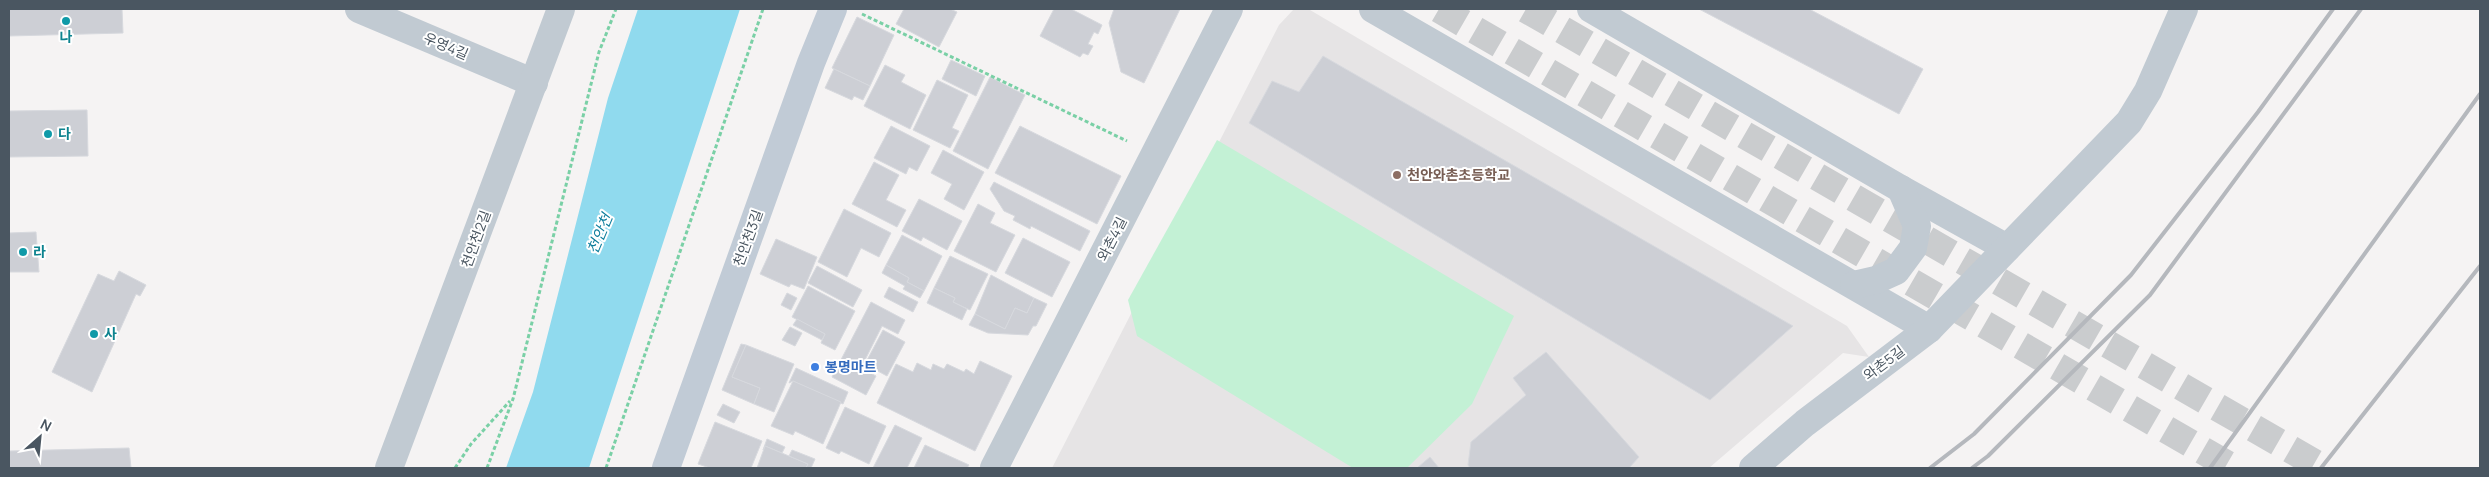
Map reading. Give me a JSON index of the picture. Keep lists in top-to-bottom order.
{
  "streets": {
    "street": [
      "우영4길",
      "천안천3길",
      "천안천2길",
      "와촌4길",
      "와촌5길"
    ]
  },
  "crossings": [
    ["우영4길", "천안천2길"]
  ],
  "water": ["천안천"],
  "places": [
    "나",
    "다",
    "천안와촌초등학교",
    "라",
    "사",
    "봉명마트"
  ],
  "north": "top right"
}
